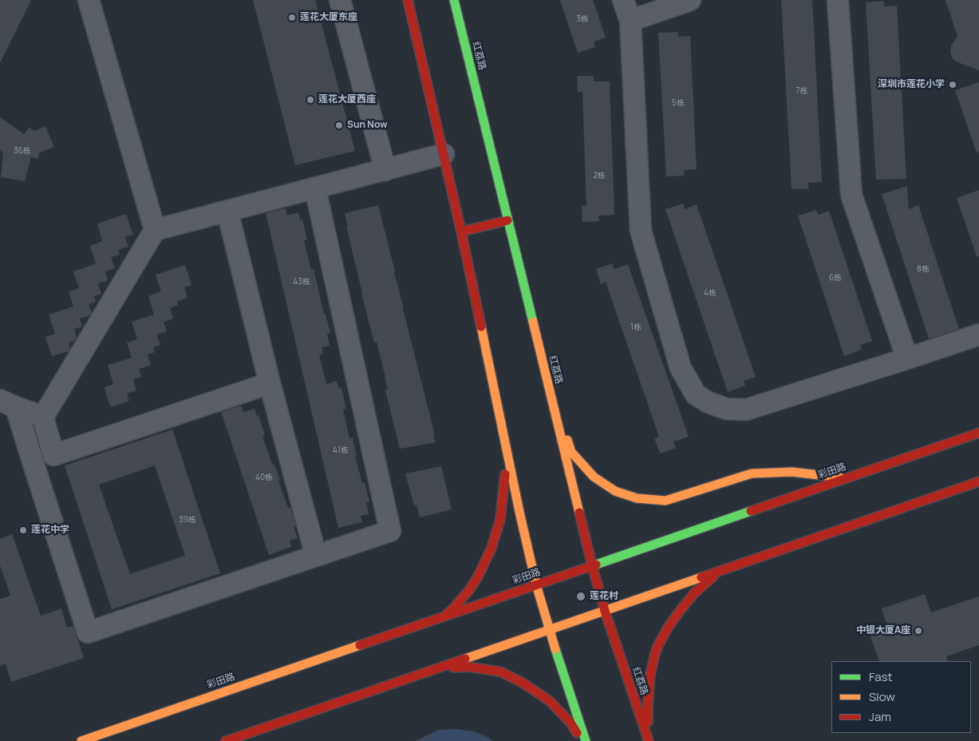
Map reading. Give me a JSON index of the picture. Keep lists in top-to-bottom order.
{
  "streets": {
    "main road": ["红荔路", "彩田路"]
  },
  "crossings": [
    ["红荔路", "彩田路"]
  ],
  "places": [
    "莲花大厦东座",
    "深圳市莲花小学",
    "莲花大厦西座",
    "Sun Now",
    "莲花中学",
    "莲花村",
    "中银大厦A座"
  ],
  "house_numbers": [
    "3栋",
    "7栋",
    "5栋",
    "36栋",
    "2栋",
    "8栋",
    "6栋",
    "43栋",
    "4栋",
    "1栋",
    "41栋",
    "40栋",
    "39栋"
  ],
  "legend": ["Fast", "Slow", "Jam"]
}
